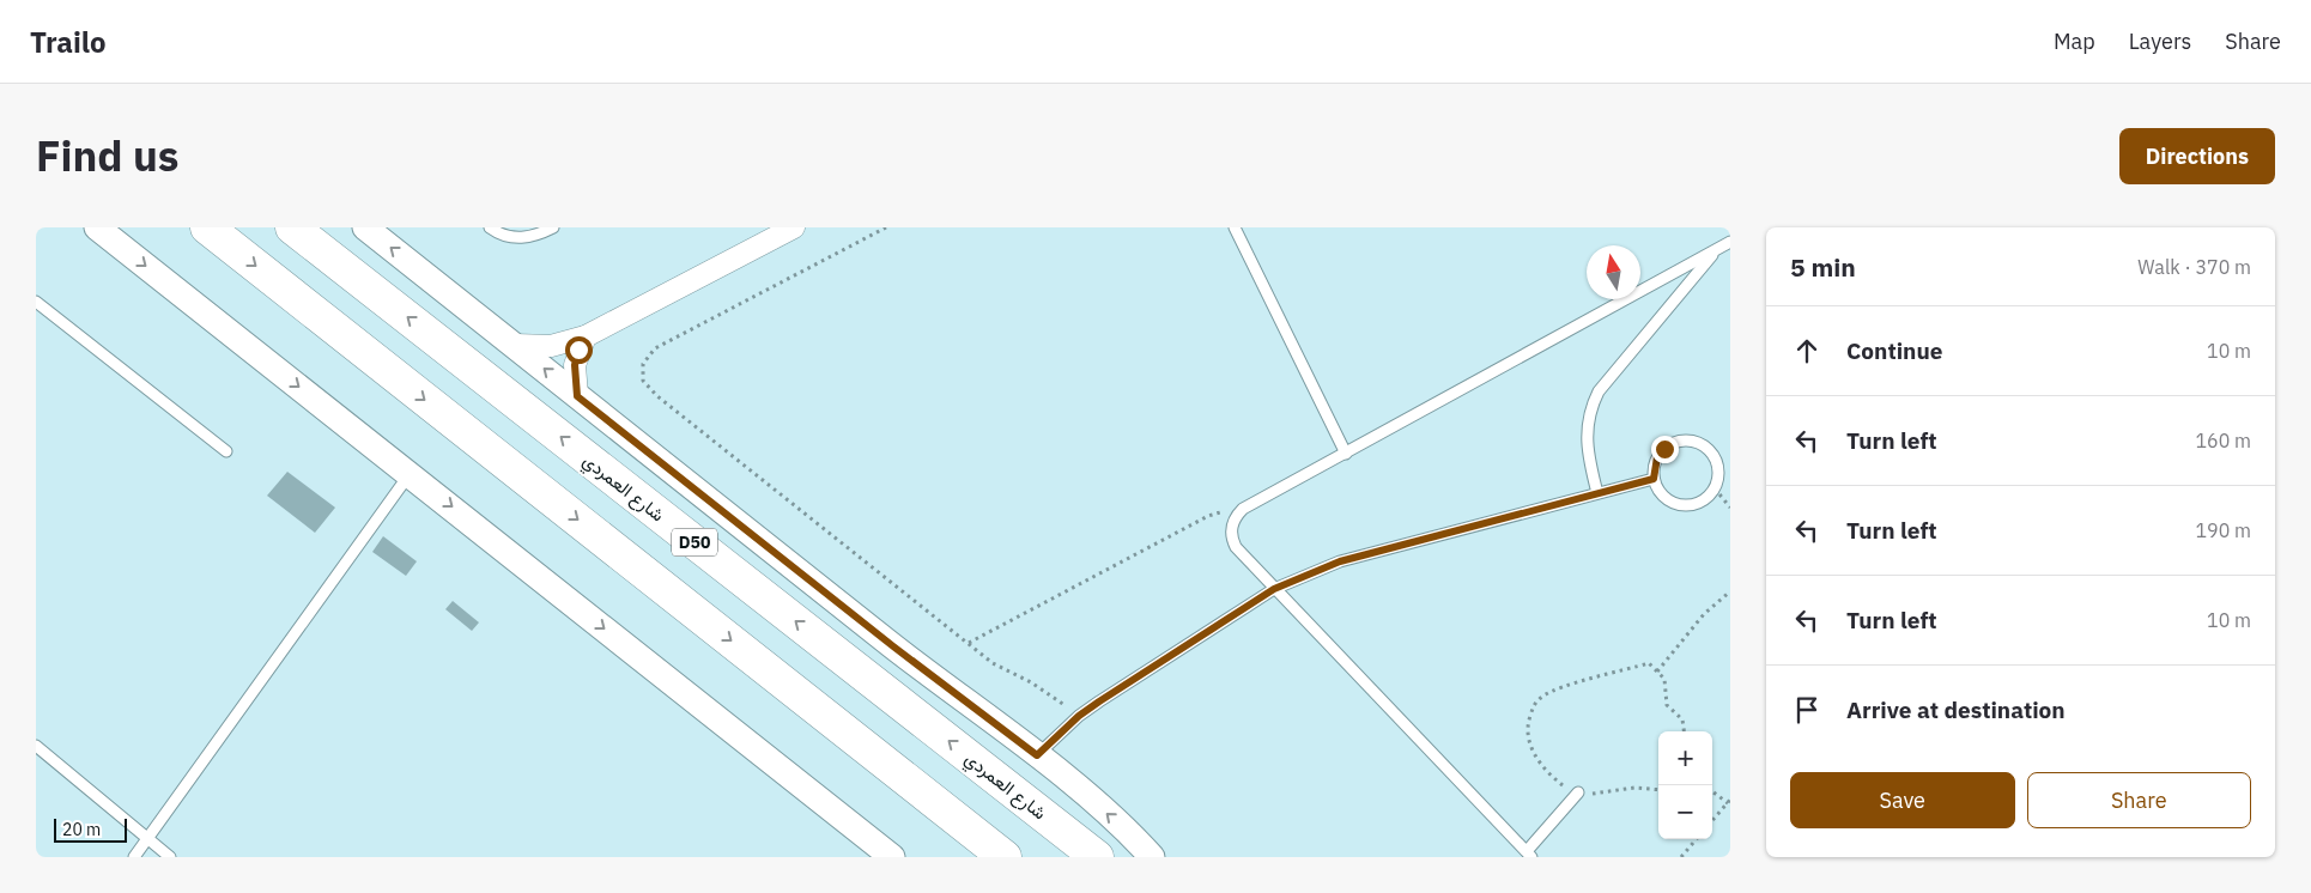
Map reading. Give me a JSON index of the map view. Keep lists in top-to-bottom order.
{
  "streets": {
    "main road": ["شارع العمردي", "D50"]
  },
  "scale_bar": "20 m",
  "north": "top",
  "page": {
    "header": "Trailo",
    "nav": ["Map", "Layers", "Share"],
    "title": "Find us",
    "buttons": [
      "Directions",
      ["Save", "Share"]
    ],
    "heading": ["5 min", "Walk · 370 m"],
    "list": [
      ["Continue", "10 m"],
      ["Turn left", "160 m"],
      ["Turn left", "190 m"],
      ["Turn left", "10 m"],
      "Arrive at destination"
    ],
    "map_buttons": ["+", "−"],
    "scale": "20 m"
  }
}
